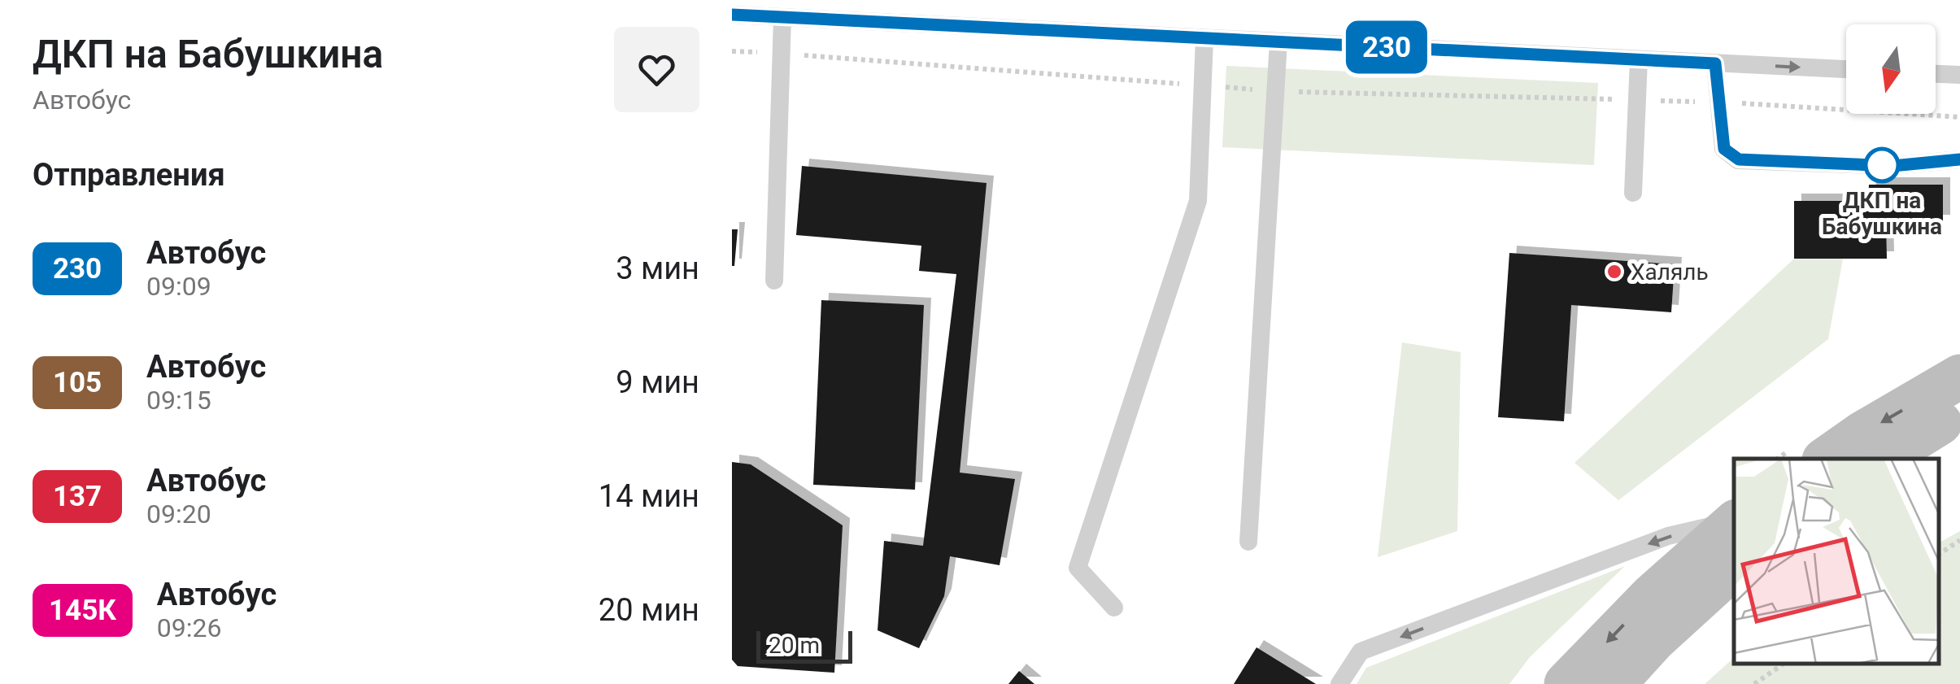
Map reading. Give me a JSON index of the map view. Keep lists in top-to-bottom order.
{
  "places": ["ДКП на Бабушкина", "Халяль"],
  "lines": ["bus line 230"],
  "scale_bar": "20 m",
  "north": "bottom",
  "page": {
    "heading": [
      ["ДКП на Бабушкина", "Автобус"],
      "Отправления"
    ],
    "on_map": "230",
    "list": [
      {
        "mark": "230",
        "name": "Автобус",
        "note": "09:09",
        "value": "3 мин"
      },
      {
        "mark": "105",
        "name": "Автобус",
        "note": "09:15",
        "value": "9 мин"
      },
      {
        "mark": "137",
        "name": "Автобус",
        "note": "09:20",
        "value": "14 мин"
      },
      {
        "mark": "145К",
        "name": "Автобус",
        "note": "09:26",
        "value": "20 мин"
      }
    ],
    "scale": "20 m"
  }
}
